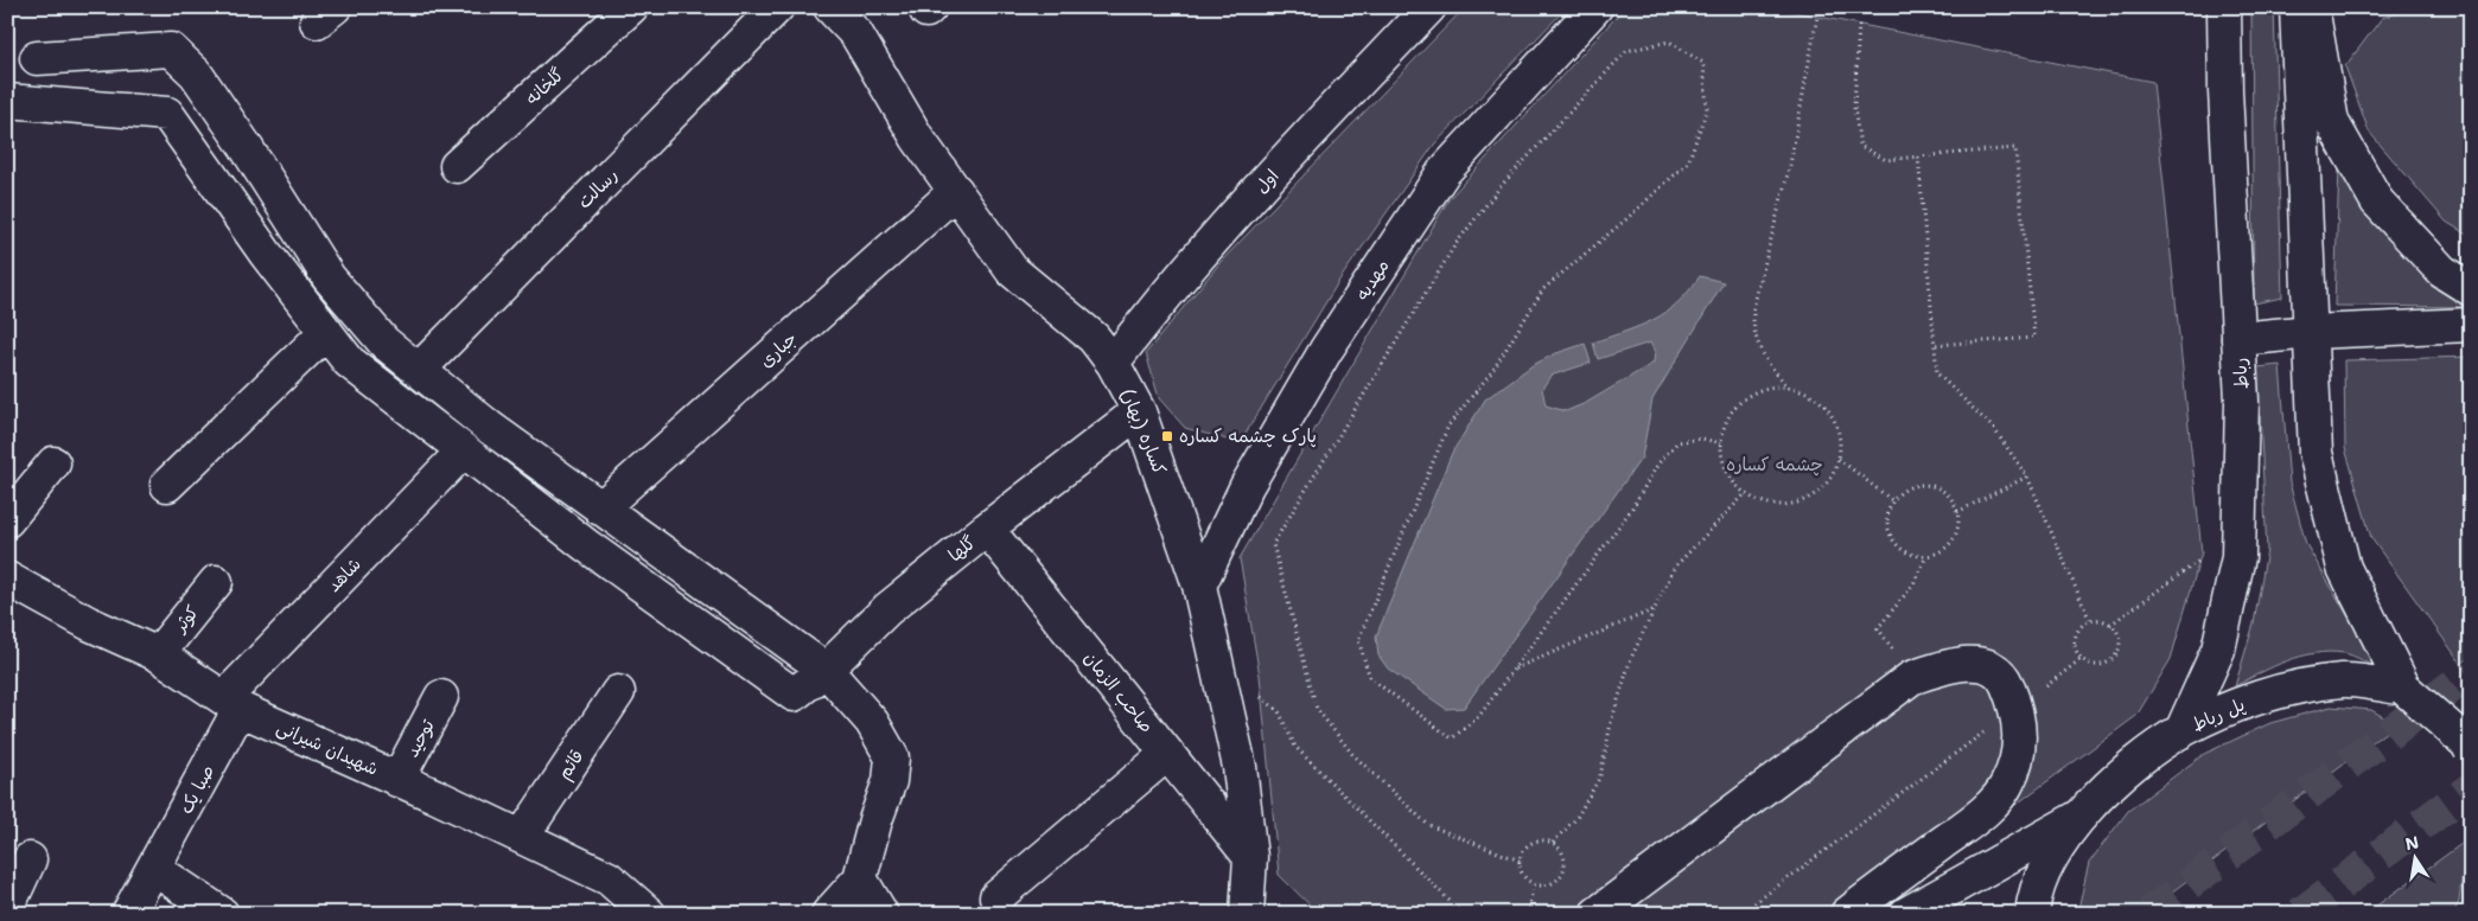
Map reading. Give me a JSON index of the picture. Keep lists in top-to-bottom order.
{
  "streets": {
    "main road": [
      "گلخانه",
      "اول",
      "رسالت",
      "مهدیه",
      "جباری",
      "رباط",
      "کساره (بهار)",
      "گلها",
      "شاهد",
      "کوثر",
      "صاحب الزمان",
      "پل رباط",
      "توحید",
      "شهیدان شیرانی",
      "قائم",
      "صبا یک"
    ]
  },
  "crossings": [
    ["اول", "کساره (بهار)"],
    ["مهدیه", "کساره (بهار)"],
    ["جباری", "کساره (بهار)"],
    ["رباط", "پل رباط"],
    ["کساره (بهار)", "گلها"],
    ["کساره (بهار)", "صاحب الزمان"],
    ["گلها", "شاهد"],
    ["گلها", "صاحب الزمان"],
    ["شاهد", "شهیدان شیرانی"],
    ["شاهد", "صبا یک"],
    ["کوثر", "شهیدان شیرانی"],
    ["توحید", "شهیدان شیرانی"],
    ["شهیدان شیرانی", "قائم"],
    ["شهیدان شیرانی", "صبا یک"]
  ],
  "parks": ["چشمه کساره"],
  "places": {
    "transit": ["پارک چشمه کساره"]
  },
  "north": "top"
}
